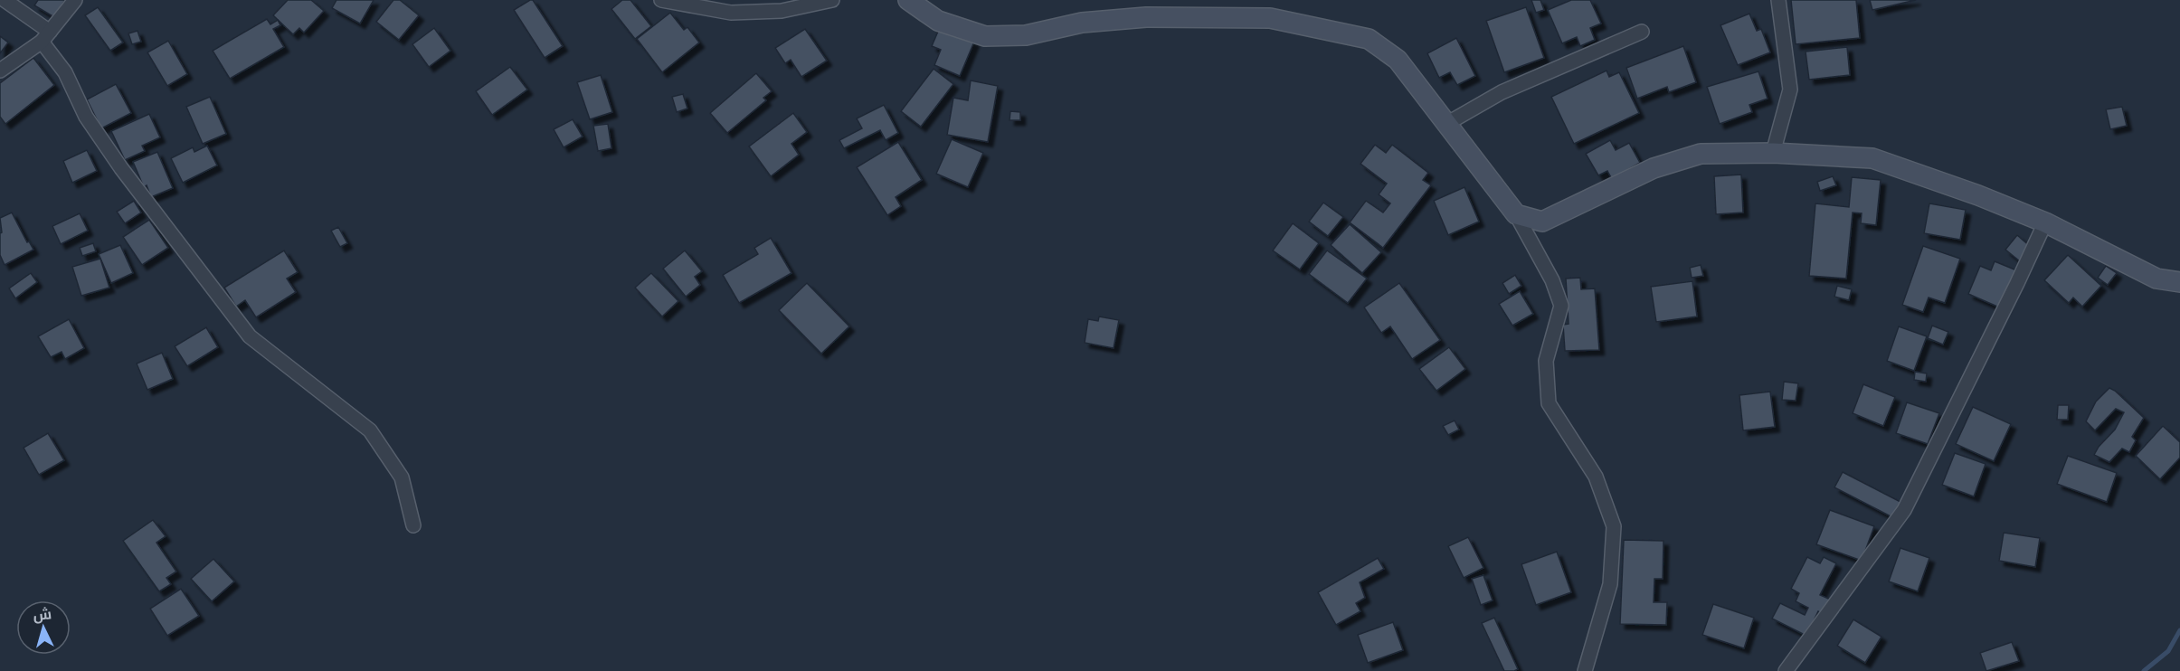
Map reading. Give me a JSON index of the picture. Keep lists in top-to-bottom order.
{
  "north": "top"
}
